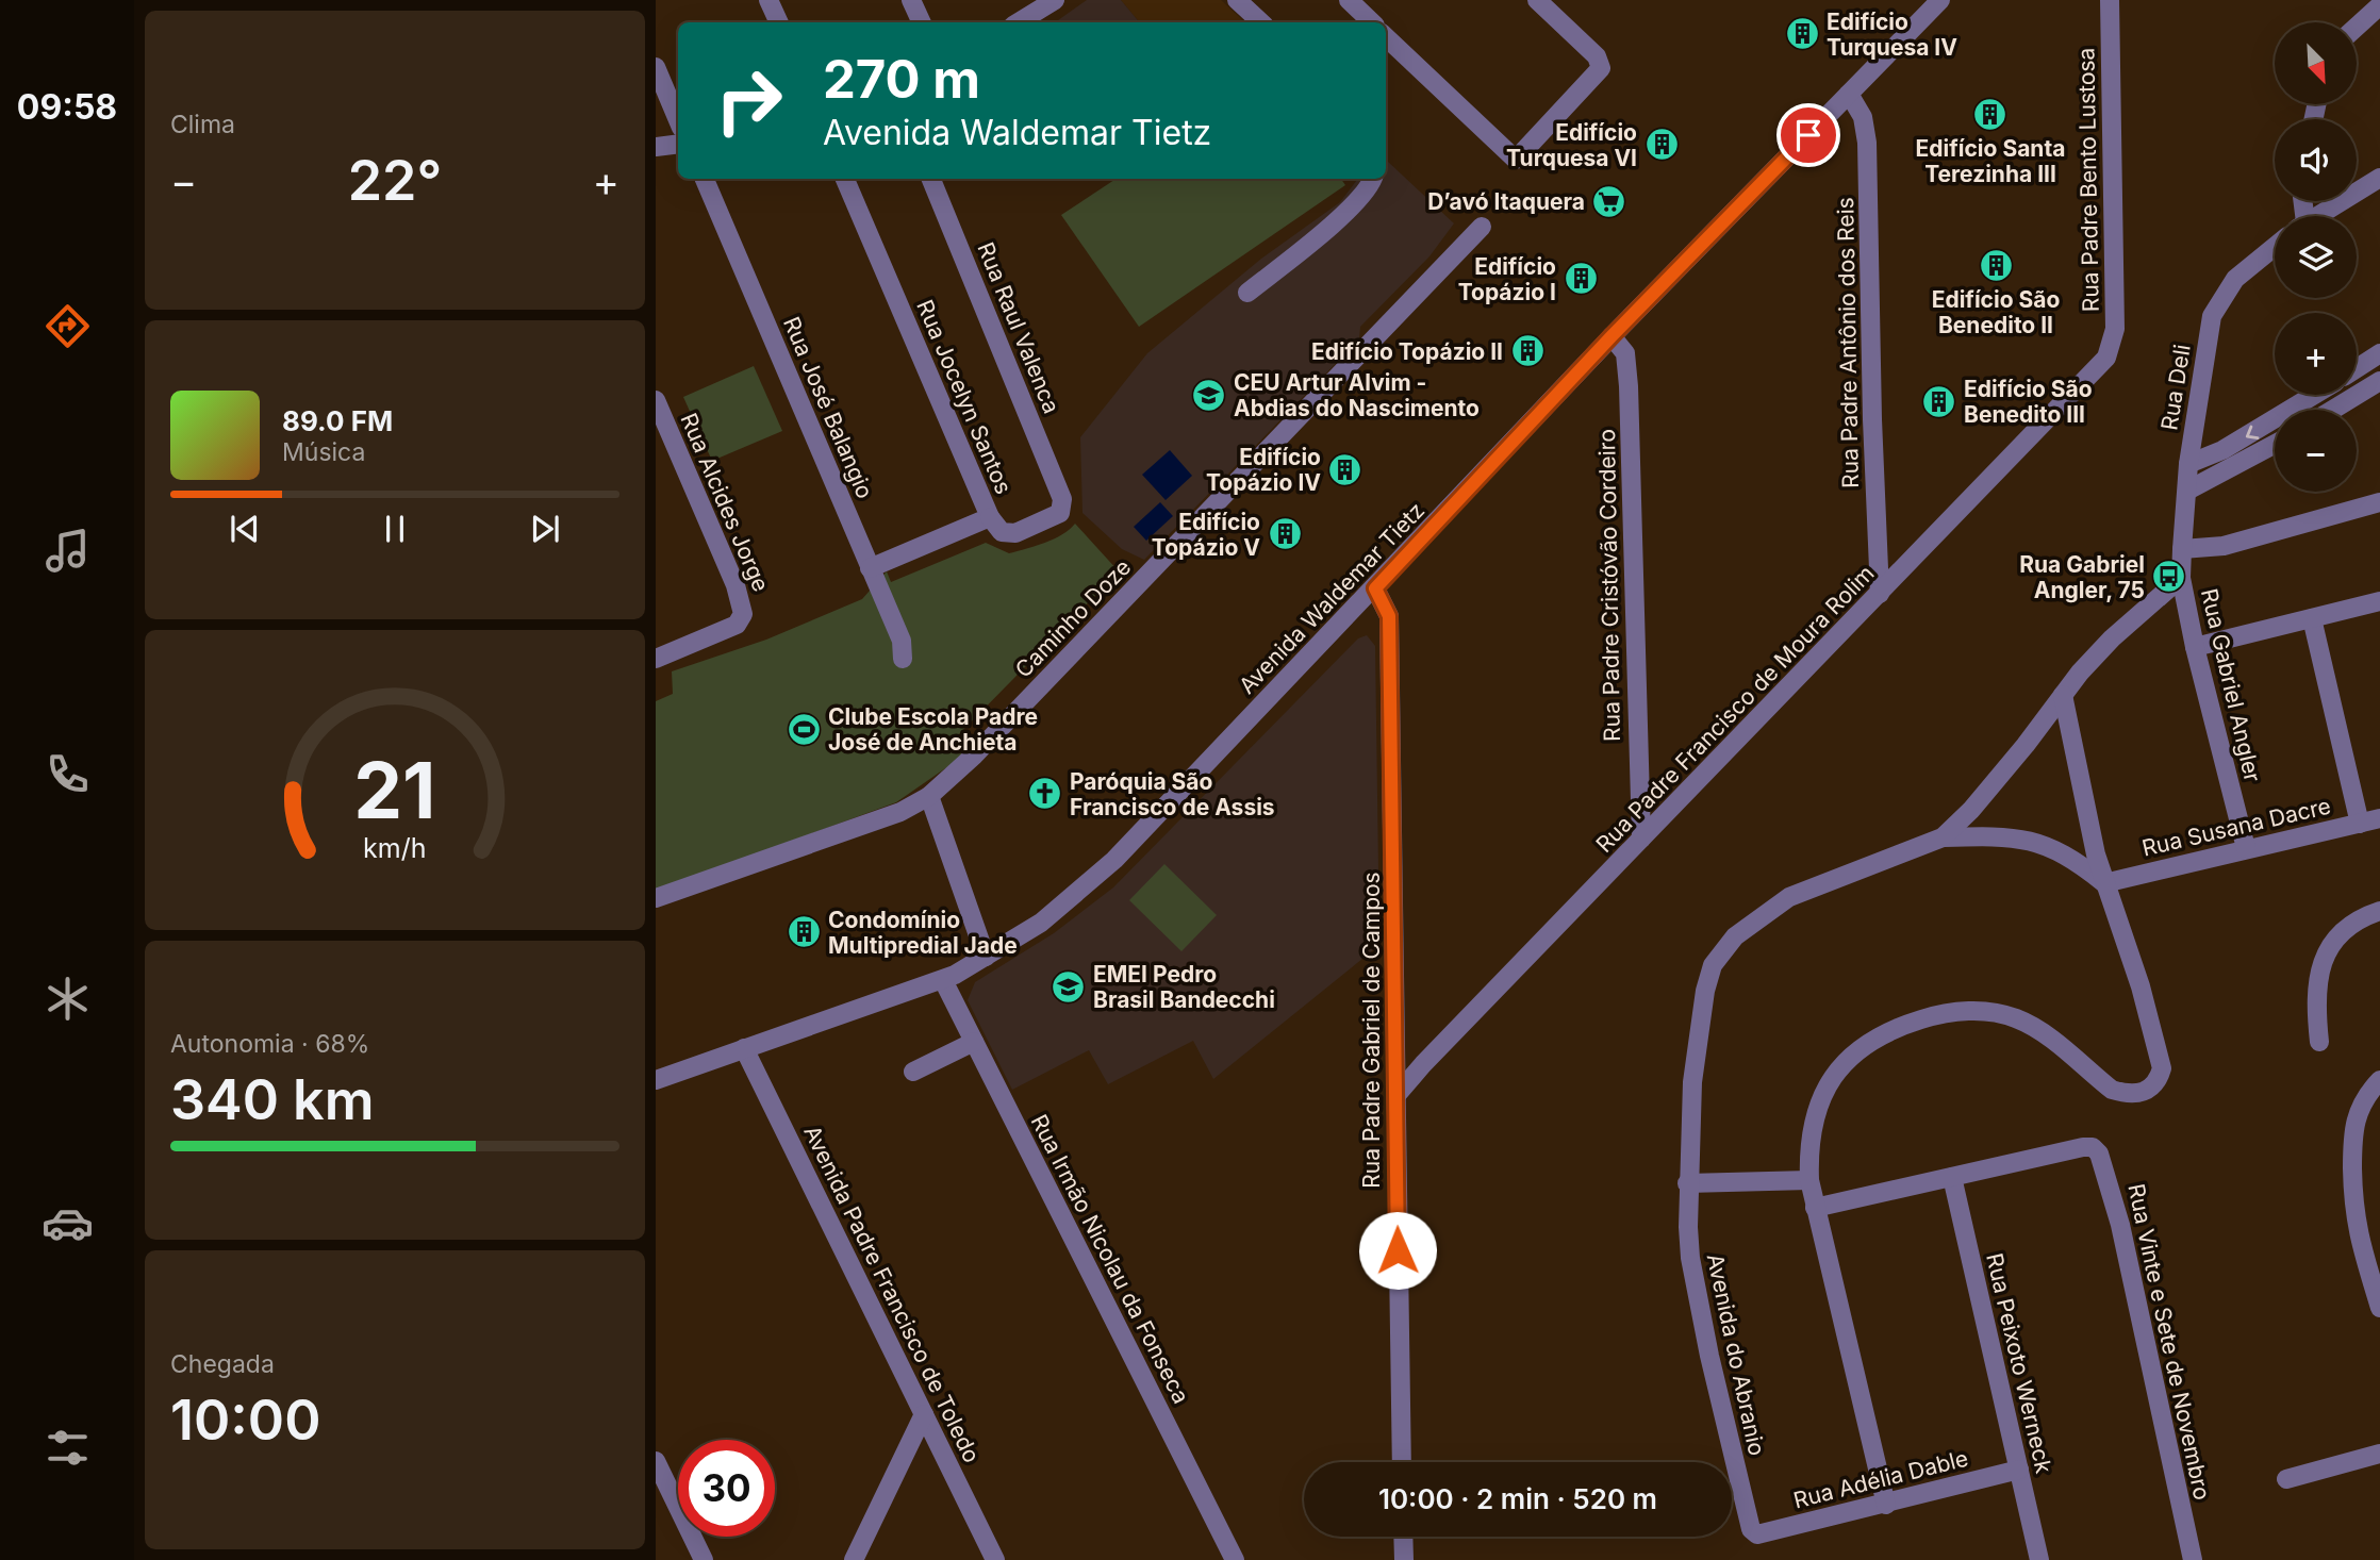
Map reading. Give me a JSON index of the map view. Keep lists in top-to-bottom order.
{
  "streets": {
    "street": [
      "Rua Padre Bento Lustosa",
      "Rua Raul Valenca",
      "Rua Padre Antônio dos Reis",
      "Rua Deli",
      "Rua Jocelyn Santos",
      "Rua José Balangio",
      "Rua Alcides Jorge",
      "Rua Padre Cristóvão Cordeiro",
      "Avenida Waldemar Tietz",
      "Caminho Doze",
      "Rua Gabriel Angler",
      "Rua Padre Francisco de Moura Rolim",
      "Rua Susana Dacre",
      "Rua Padre Gabriel de Campos",
      "Rua Irmão Nicolau da Fonseca",
      "Avenida Padre Francisco de Toledo",
      "Rua Vinte e Sete de Novembro",
      "Avenida do Abranio",
      "Rua Peixoto Werneck",
      "Rua Adélia Dable"
    ]
  },
  "crossings": [
    ["Rua Padre Bento Lustosa", "Rua Padre Francisco de Moura Rolim"],
    ["Rua Raul Valenca", "Rua Jocelyn Santos"],
    ["Rua Padre Antônio dos Reis", "Avenida Waldemar Tietz"],
    ["Rua Padre Antônio dos Reis", "Rua Padre Francisco de Moura Rolim"],
    ["Rua Deli", "Rua Gabriel Angler"],
    ["Rua Jocelyn Santos", "Rua José Balangio"],
    ["Rua Padre Cristóvão Cordeiro", "Avenida Waldemar Tietz"],
    ["Rua Padre Cristóvão Cordeiro", "Rua Padre Francisco de Moura Rolim"],
    ["Avenida Waldemar Tietz", "Rua Padre Gabriel de Campos"],
    ["Avenida Waldemar Tietz", "Rua Irmão Nicolau da Fonseca"],
    ["Avenida Waldemar Tietz", "Avenida Padre Francisco de Toledo"],
    ["Rua Gabriel Angler", "Rua Susana Dacre"],
    ["Rua Padre Francisco de Moura Rolim", "Rua Padre Gabriel de Campos"],
    ["Rua Vinte e Sete de Novembro", "Rua Peixoto Werneck"],
    ["Avenida do Abranio", "Rua Adélia Dable"],
    ["Rua Peixoto Werneck", "Rua Adélia Dable"]
  ],
  "places": {
    "building": [
      "Edifício Turquesa IV",
      "Edifício Santa Terezinha III",
      "Edifício Turquesa VI",
      "Edifício São Benedito II",
      "Edifício Topázio I",
      "Edifício Topázio II",
      "Edifício São Benedito III",
      "Edifício Topázio IV",
      "Edifício Topázio V",
      "Condomínio Multipredial Jade"
    ],
    "supermarket": ["D’avó Itaquera"],
    "school or university": ["CEU Artur Alvim - Abdias do Nascimento", "EMEI Pedro Brasil Bandecchi"],
    "bus stop": ["Rua Gabriel Angler, 75"],
    "sports": ["Clube Escola Padre José de Anchieta"],
    "church": ["Paróquia São Francisco de Assis"]
  },
  "north": "bottom right",
  "page": {
    "tabs": "09:58",
    "tile": [
      "Clima",
      ["Autonomia · 68%", "340 km"],
      ["Chegada", "10:00"]
    ],
    "map_buttons": ["+", "−"],
    "turn": ["270 m", "Avenida Waldemar Tietz"],
    "heat": ["−", "22°", "+"],
    "song": ["89.0 FM", "Música"],
    "limit": "30",
    "trip": "10:00 · 2 min · 520 m",
    "gauge": ["21", "km/h"]
  }
}
